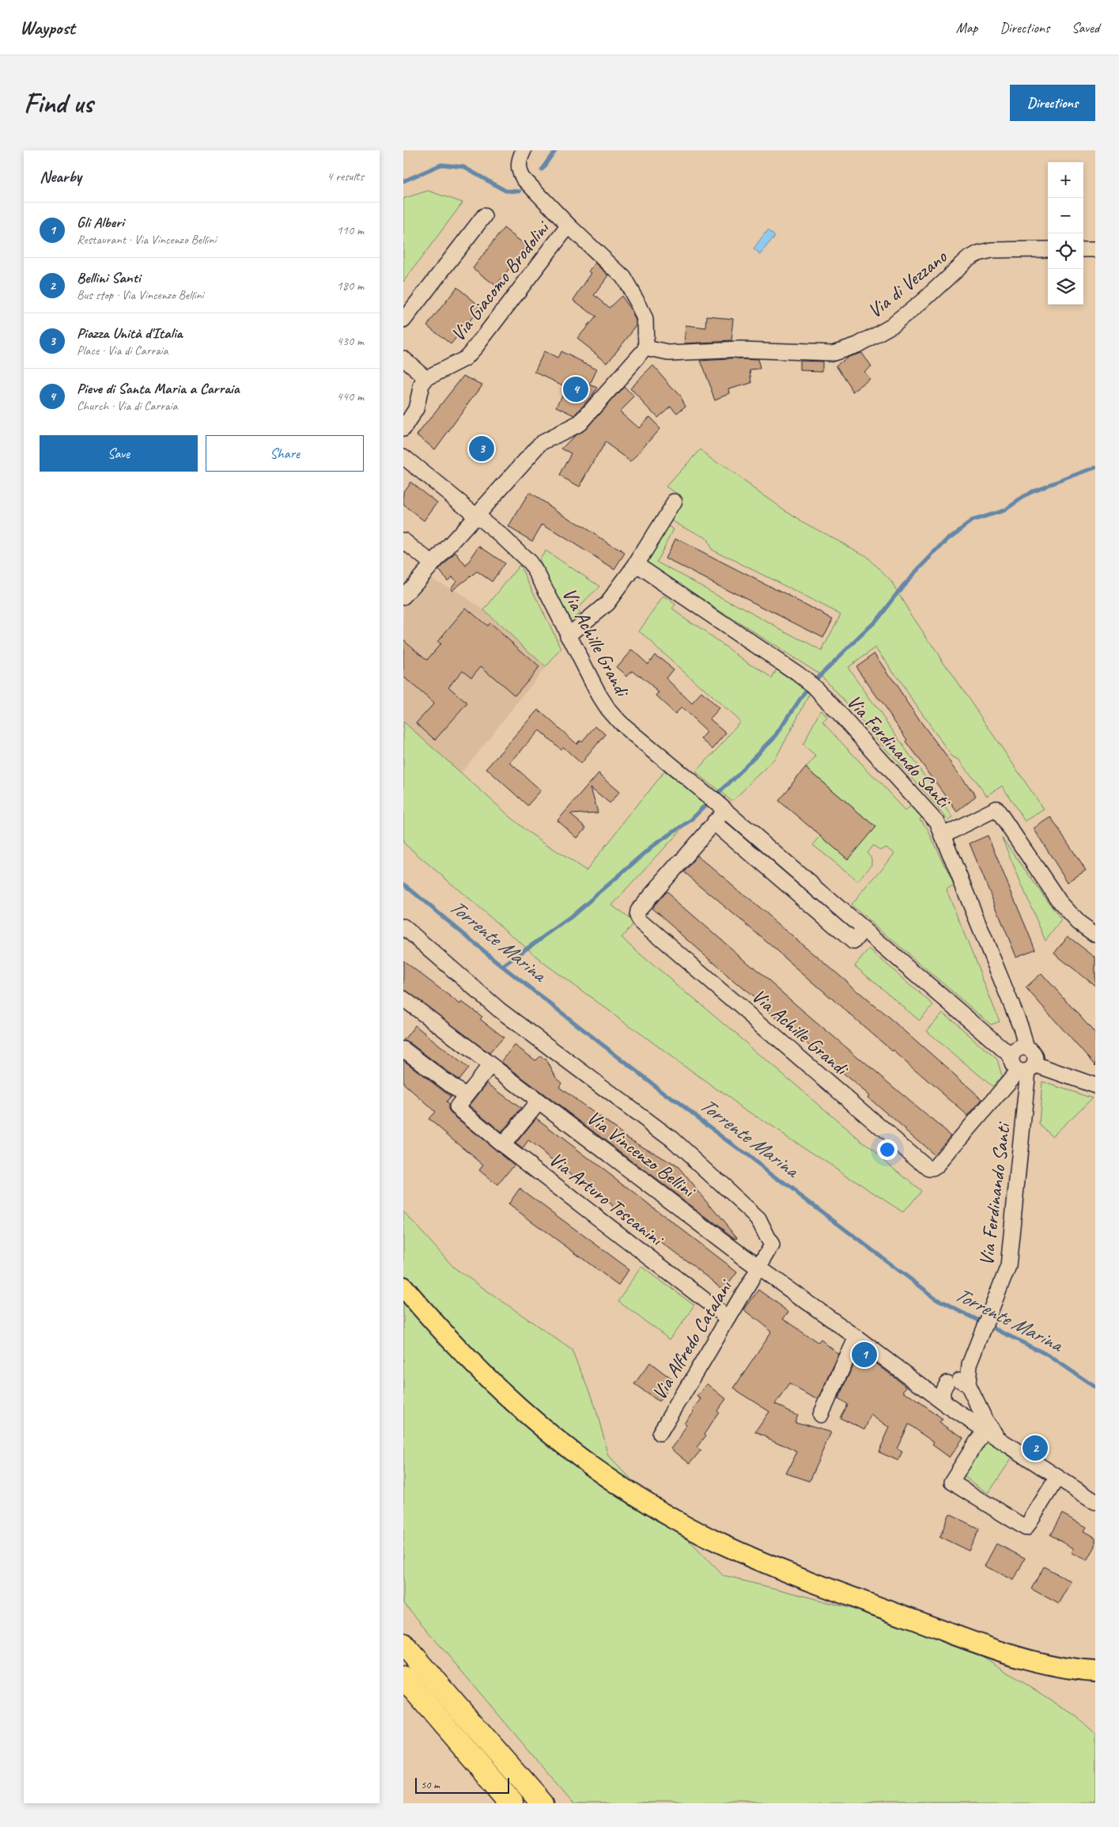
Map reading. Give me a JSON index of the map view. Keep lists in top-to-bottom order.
{
  "streets": {
    "street": [
      "Via Giacomo Brodolini",
      "Via di Vezzano",
      "Via Achille Grandi",
      "Via Ferdinando Santi",
      "Via Vincenzo Bellini",
      "Via Arturo Toscanini",
      "Via Alfredo Catalani"
    ]
  },
  "crossings": [
    ["Via Achille Grandi", "Via Ferdinando Santi"],
    ["Via Ferdinando Santi", "Via Vincenzo Bellini"],
    ["Via Vincenzo Bellini", "Via Alfredo Catalani"],
    ["Via Arturo Toscanini", "Via Alfredo Catalani"]
  ],
  "water": ["Torrente Marina"],
  "scale_bar": "50 m",
  "page": {
    "header": "Waypost",
    "nav": ["Map", "Directions", "Saved"],
    "buttons": [
      "Directions",
      ["Save", "Share"]
    ],
    "title": "Find us",
    "heading": ["Nearby", "4 results"],
    "map_buttons": ["+", "−"],
    "list": [
      {
        "mark": "1",
        "name": "Gli Alberi",
        "note": "Restaurant · Via Vincenzo Bellini",
        "value": "110 m"
      },
      {
        "mark": "2",
        "name": "Bellini Santi",
        "note": "Bus stop · Via Vincenzo Bellini",
        "value": "180 m"
      },
      {
        "mark": "3",
        "name": "Piazza Unità d'Italia",
        "note": "Place · Via di Carraia",
        "value": "430 m"
      },
      {
        "mark": "4",
        "name": "Pieve di Santa Maria a Carraia",
        "note": "Church · Via di Carraia",
        "value": "440 m"
      }
    ],
    "pins": [
      "4",
      "3",
      "1",
      "2"
    ],
    "scale": "50 m"
  }
}
